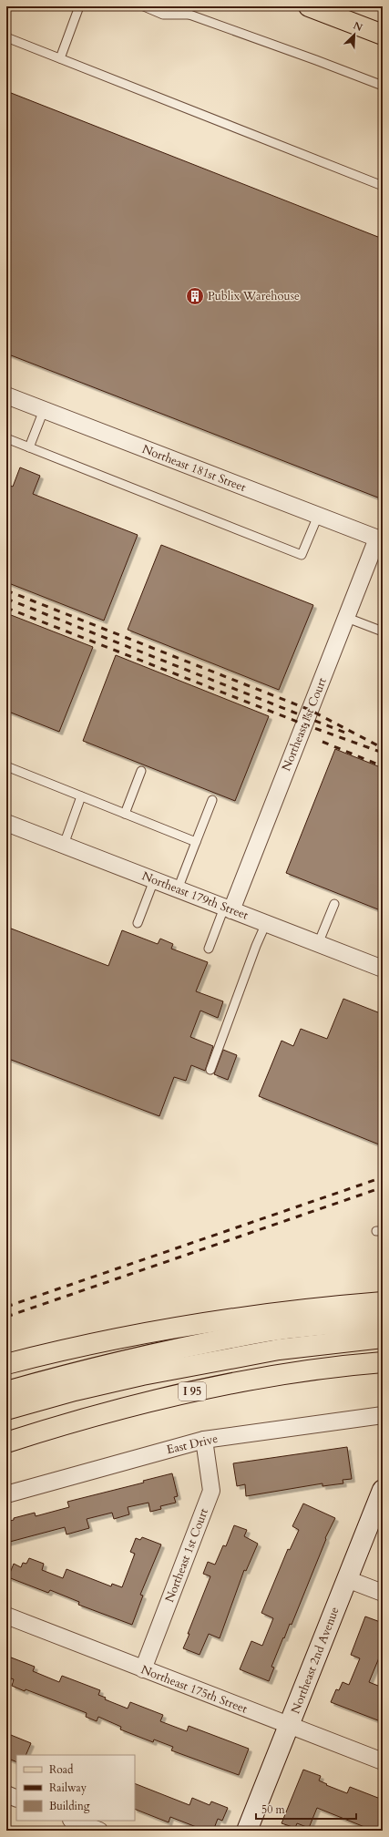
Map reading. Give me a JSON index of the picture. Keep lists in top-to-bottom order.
{
  "streets": {
    "main road": ["I 95"],
    "street": [
      "Northeast 181st Street",
      "Northeast 1st Court",
      "Northeast 179th Street",
      "East Drive",
      "Northeast 2nd Avenue",
      "Northeast 175th Street"
    ]
  },
  "crossings": [
    ["Northeast 181st Street", "Northeast 1st Court"],
    ["Northeast 1st Court", "Northeast 179th Street"],
    ["Northeast 1st Court", "East Drive"],
    ["Northeast 1st Court", "Northeast 175th Street"],
    ["Northeast 2nd Avenue", "Northeast 175th Street"]
  ],
  "places": {
    "building": ["Publix Warehouse"]
  },
  "legend": ["Road", "Railway", "Building"],
  "scale_bar": "50 m",
  "north": "top right"
}
